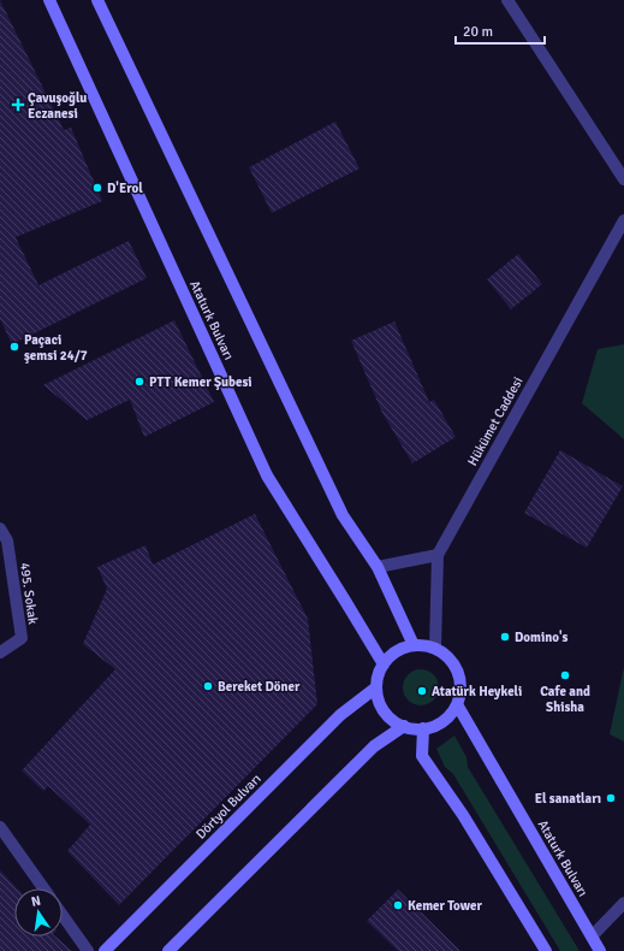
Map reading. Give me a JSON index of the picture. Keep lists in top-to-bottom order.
{
  "streets": {
    "main road": ["Ataturk Bulvarı", "Dörtyol Bulvarı"],
    "street": ["Hükümet Caddesi", "495. Sokak"]
  },
  "crossings": [
    ["Ataturk Bulvarı", "Hükümet Caddesi"],
    ["Ataturk Bulvarı", "Dörtyol Bulvarı"],
    ["Hükümet Caddesi", "Dörtyol Bulvarı"]
  ],
  "places": {
    "health": ["Çavuşoğlu Eczanesi"],
    "other": [
      "D'Erol",
      "Paçaci şemsi 24/7",
      "PTT Kemer Şubesi",
      "Domino's",
      "Cafe and Shisha",
      "Bereket Döner",
      "Atatürk Heykeli",
      "El sanatları",
      "Kemer Tower"
    ]
  },
  "scale_bar": "20 m",
  "north": "top"
}
